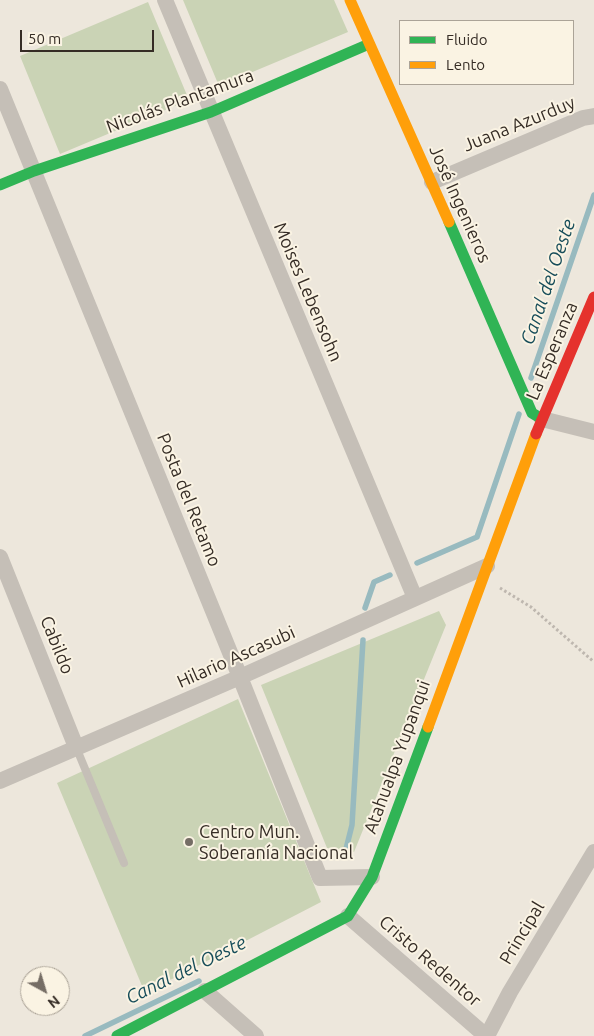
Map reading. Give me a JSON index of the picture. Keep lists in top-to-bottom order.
{
  "streets": {
    "street": [
      "Nicolás Plantamura",
      "Juana Azurduy",
      "José Ingenieros",
      "Moises Lebensohn",
      "La Esperanza",
      "Posta del Retamo",
      "Cabildo",
      "Hilario Ascasubi",
      "Atahualpa Yupanqui",
      "Principal",
      "Cristo Redentor"
    ]
  },
  "crossings": [
    ["Nicolás Plantamura", "José Ingenieros"],
    ["Nicolás Plantamura", "Moises Lebensohn"],
    ["Nicolás Plantamura", "Posta del Retamo"],
    ["Juana Azurduy", "José Ingenieros"],
    ["José Ingenieros", "La Esperanza"],
    ["José Ingenieros", "Atahualpa Yupanqui"],
    ["Moises Lebensohn", "Hilario Ascasubi"],
    ["La Esperanza", "Atahualpa Yupanqui"],
    ["Posta del Retamo", "Hilario Ascasubi"],
    ["Posta del Retamo", "Atahualpa Yupanqui"],
    ["Cabildo", "Hilario Ascasubi"],
    ["Hilario Ascasubi", "Atahualpa Yupanqui"],
    ["Atahualpa Yupanqui", "Cristo Redentor"],
    ["Principal", "Cristo Redentor"]
  ],
  "water": ["Canal del Oeste"],
  "places": ["Centro Mun. Soberanía Nacional"],
  "legend": ["Fluido", "Lento"],
  "scale_bar": "50 m",
  "north": "bottom right"
}
